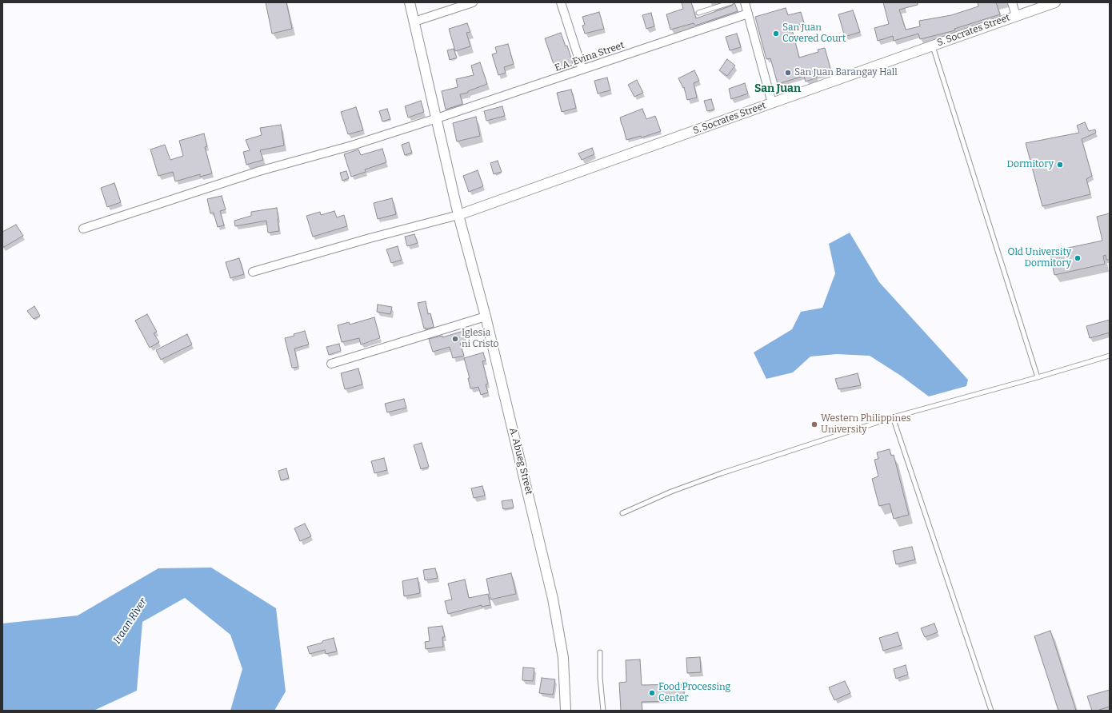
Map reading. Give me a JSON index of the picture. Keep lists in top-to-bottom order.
{
  "streets": {
    "street": ["S. Socrates Street", "E.A. Evina Street", "A. Abueg Street"]
  },
  "crossings": [
    ["S. Socrates Street", "A. Abueg Street"],
    ["E.A. Evina Street", "A. Abueg Street"]
  ],
  "districts": ["San Juan"],
  "water": ["Iraan River"],
  "places": [
    "San Juan Covered Court",
    "San Juan Barangay Hall",
    "Dormitory",
    "Old University Dormitory",
    "Iglesia ni Cristo",
    "Western Philippines University",
    "Food Processing Center"
  ]
}
